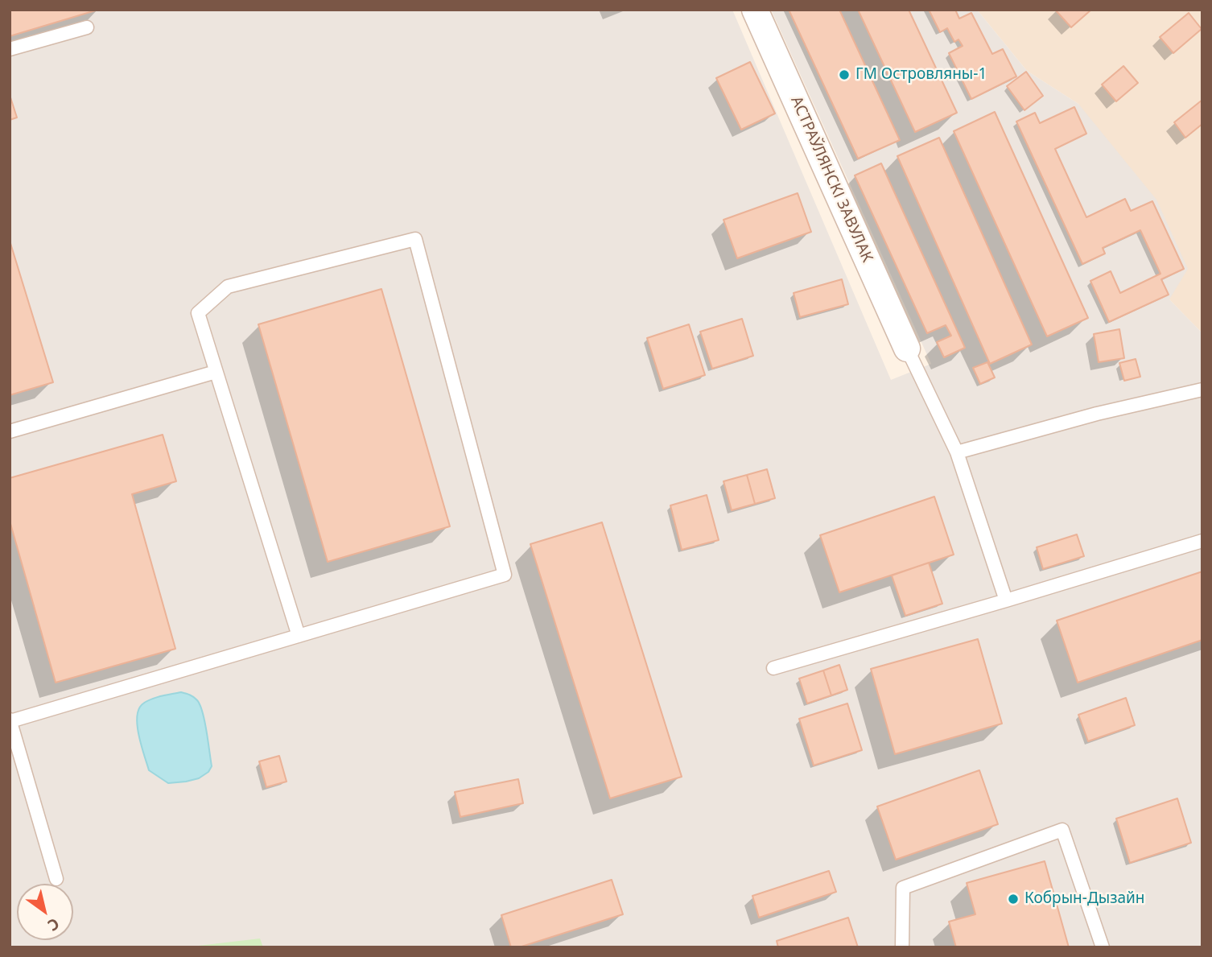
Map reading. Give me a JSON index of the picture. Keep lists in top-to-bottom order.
{
  "streets": {
    "street": ["АСТРАЎЛЯНСКІ ЗАВУЛАК"]
  },
  "places": ["ГМ Островляны-1", "Кобрын-Дызайн"],
  "north": "bottom right"
}
